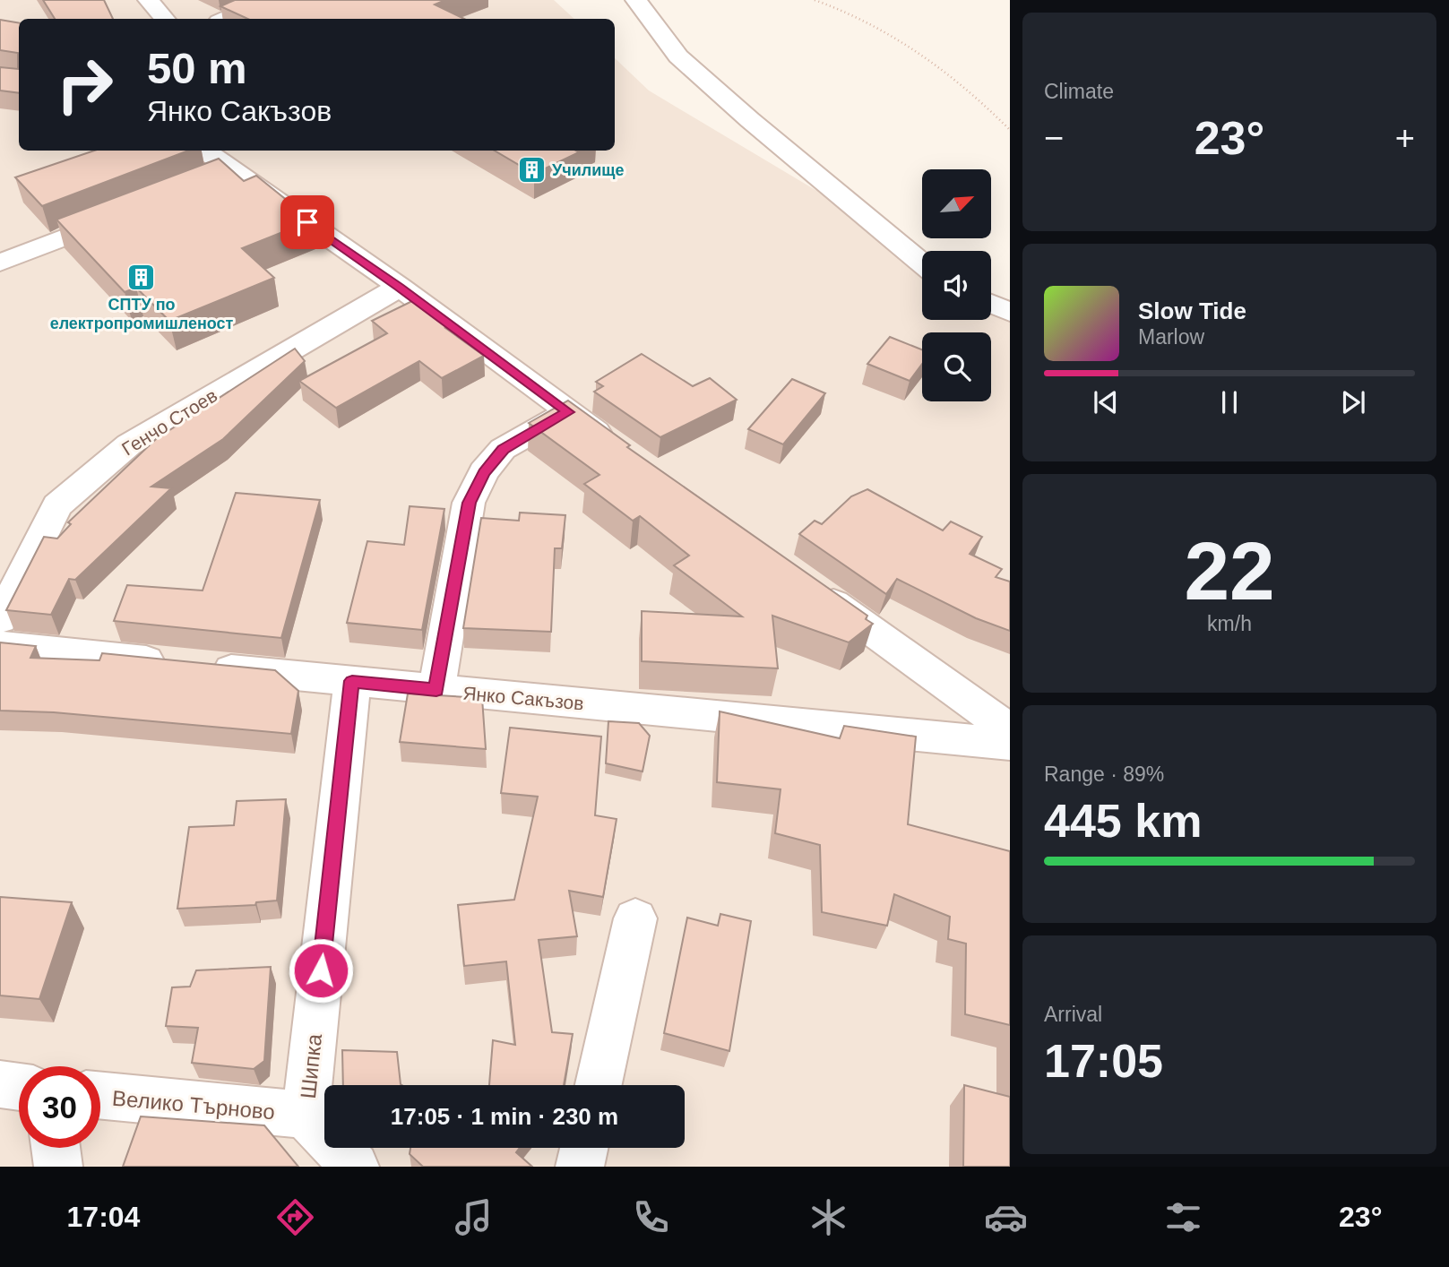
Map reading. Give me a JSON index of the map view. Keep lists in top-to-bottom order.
{
  "streets": {
    "street": [
      "Генчо Стоев",
      "Янко Сакъзов",
      "Шипка",
      "Велико Търново"
    ]
  },
  "crossings": [
    ["Янко Сакъзов", "Шипка"],
    ["Шипка", "Велико Търново"]
  ],
  "places": {
    "building": ["Училище", "СПТУ по електропромишленост"]
  },
  "north": "top right",
  "page": {
    "tile": [
      "Climate",
      ["22", "km/h"],
      ["Range · 89%", "445 km"],
      ["Arrival", "17:05"]
    ],
    "turn": ["50 m", "Янко Сакъзов"],
    "heat": ["−", "23°", "+"],
    "song": ["Slow Tide", "Marlow"],
    "limit": "30",
    "trip": "17:05 · 1 min · 230 m",
    "tabs": ["17:04", "23°"]
  }
}
